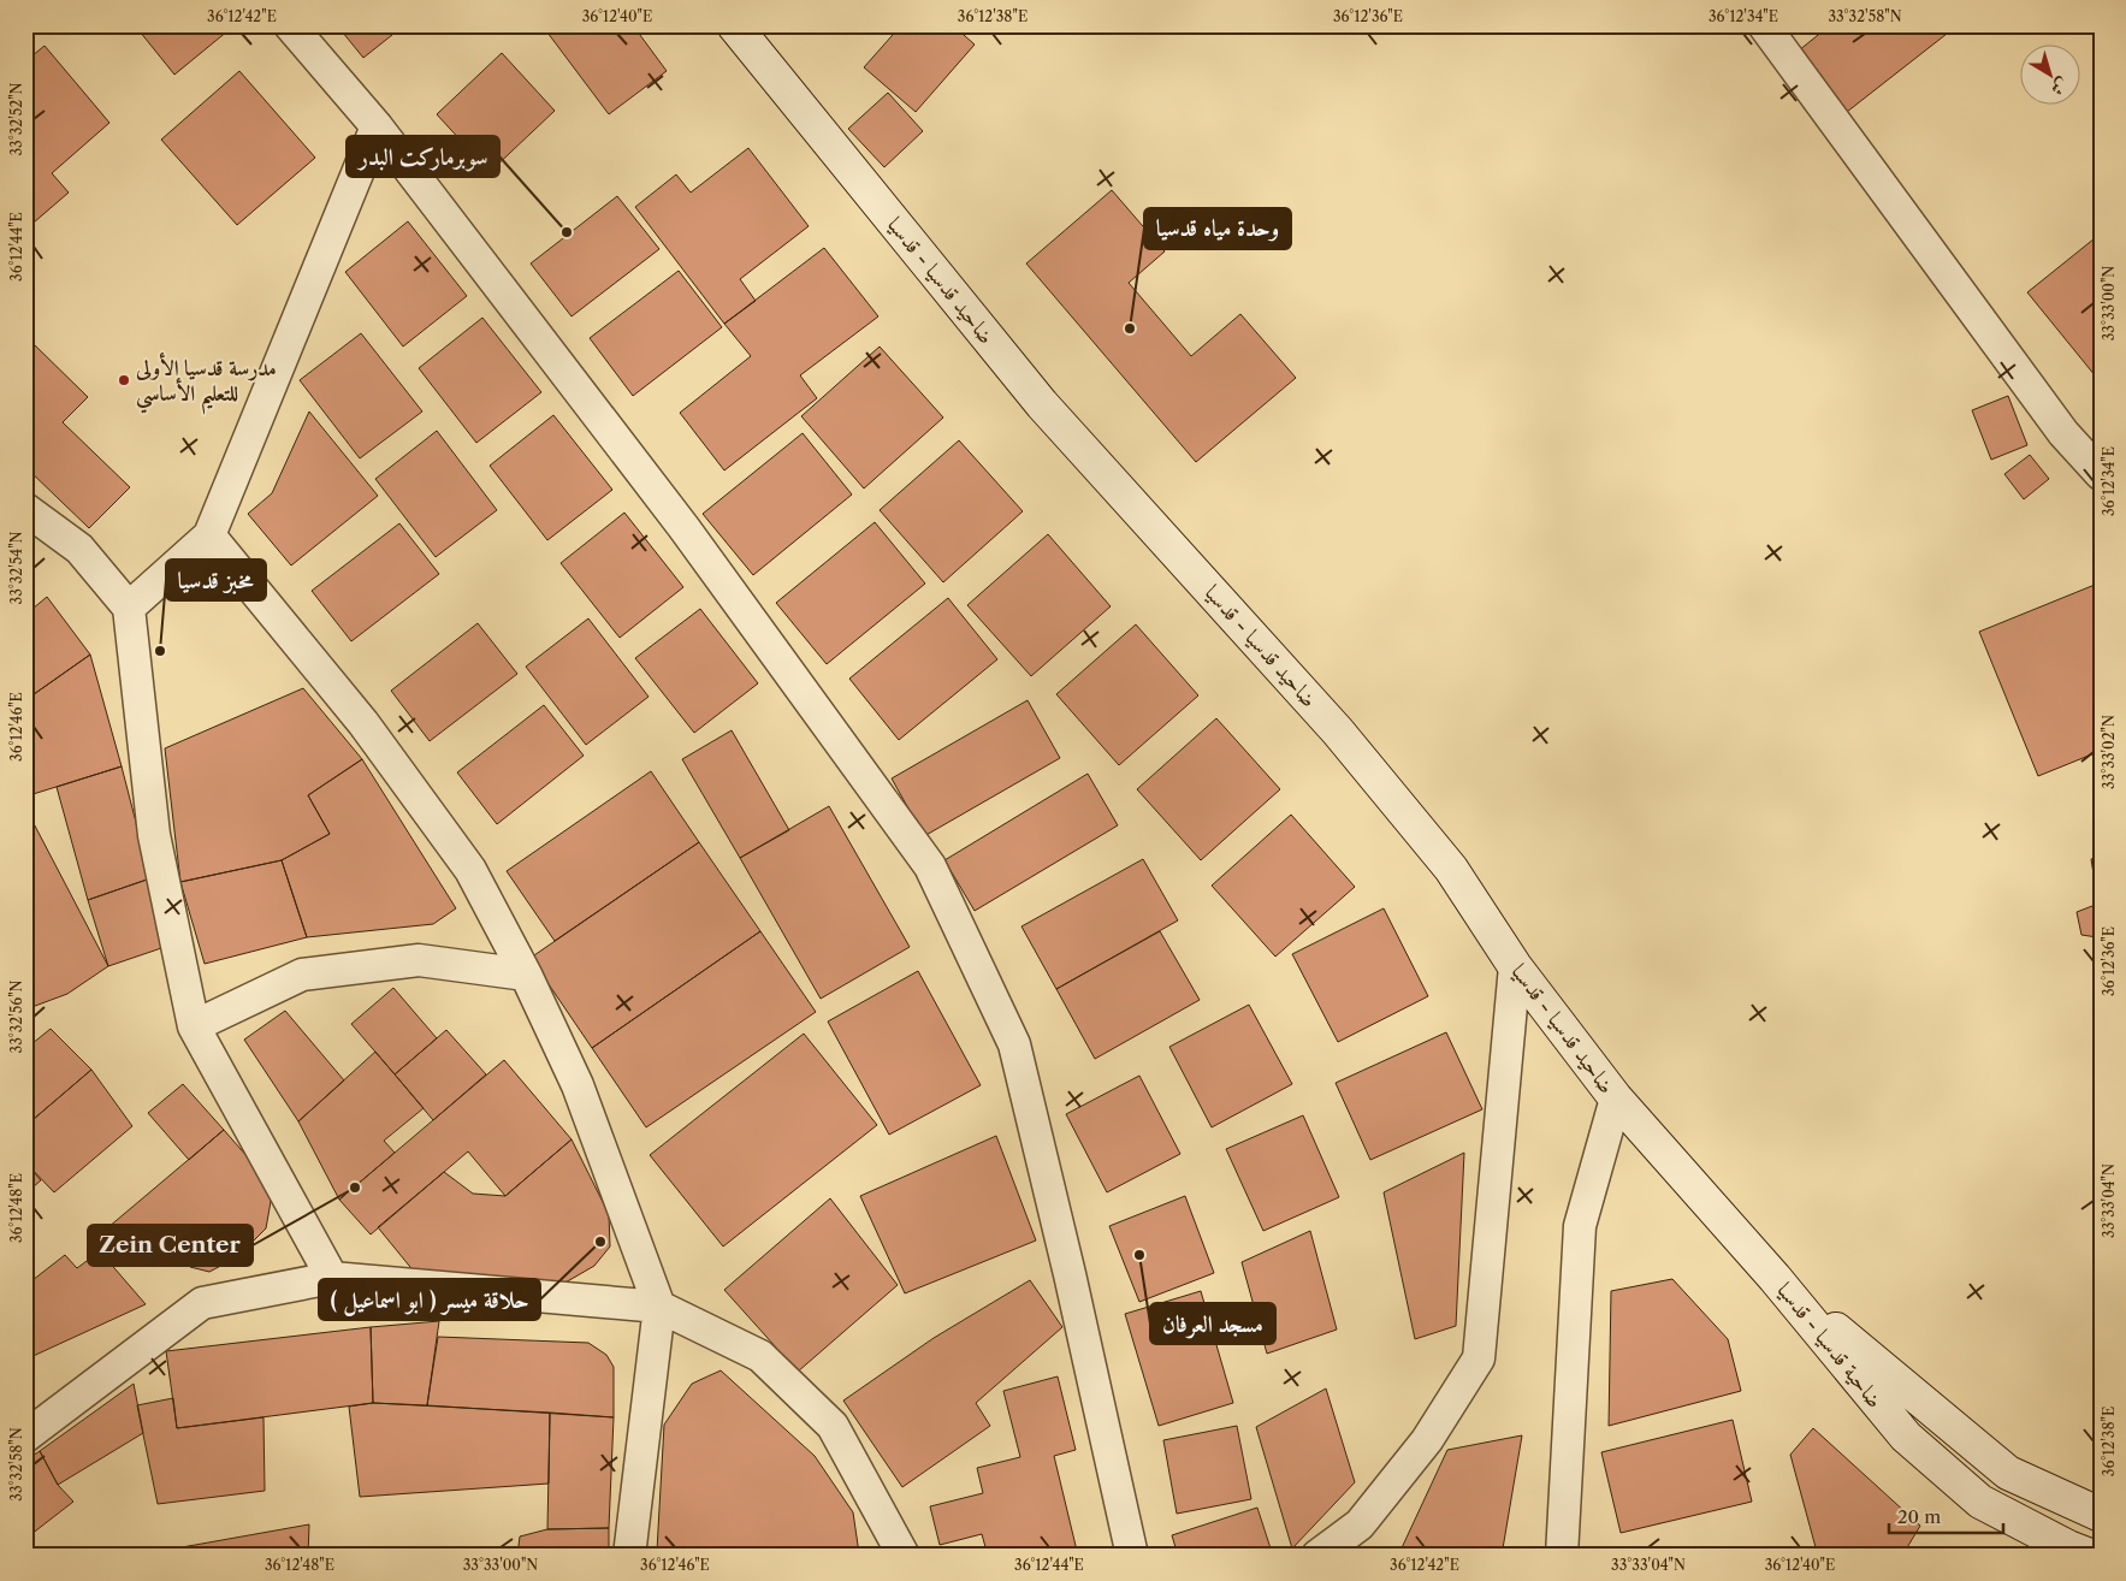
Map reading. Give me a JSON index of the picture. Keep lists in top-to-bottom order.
{
  "streets": {
    "main road": ["ضاحيد قدسيا - قدسيا", "ضاحية قدسيا - قدسيا"]
  },
  "crossings": [
    ["ضاحيد قدسيا - قدسيا", "ضاحية قدسيا - قدسيا"]
  ],
  "places": [
    "سوبرماركت البدر",
    "وحدة مياه قدسيا",
    "مدرسة قدسيا الأولى للتعليم الأساسي",
    "مخبز قدسيا",
    "Zein Center",
    "حلاقة ميسر ( ابو اسماعيل )",
    "مسجد العرفان"
  ],
  "scale_bar": "20 m",
  "north": "bottom right",
  "coordinates": [
    "36°12'42\"E",
    "36°12'40\"E",
    "36°12'38\"E",
    "36°12'36\"E",
    "36°12'34\"E",
    "33°32'58\"N",
    "33°32'52\"N",
    "36°12'44\"E",
    "33°33'00\"N",
    "33°32'54\"N",
    "36°12'46\"E",
    "33°33'02\"N",
    "33°32'56\"N",
    "33°33'04\"N",
    "36°12'48\"E"
  ]
}
